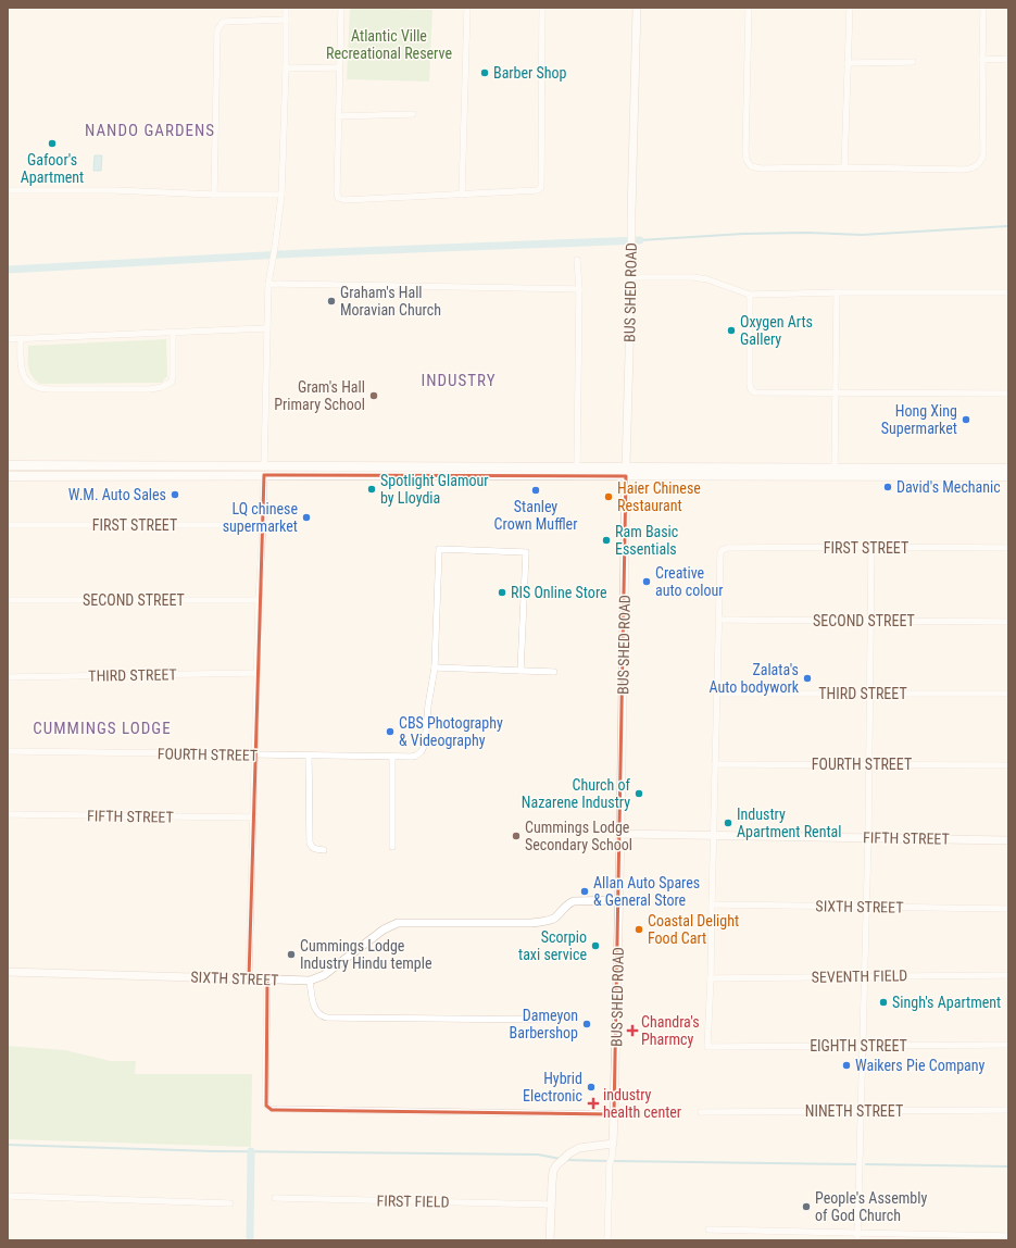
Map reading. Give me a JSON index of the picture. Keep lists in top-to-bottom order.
{
  "streets": {
    "street": [
      "BUS SHED ROAD",
      "FIRST STREET",
      "SECOND STREET",
      "THIRD STREET",
      "FOURTH STREET",
      "FIFTH STREET",
      "SIXTH STREET",
      "SEVENTH FIELD",
      "EIGHTH STREET",
      "NINETH STREET",
      "FIRST FIELD"
    ]
  },
  "crossings": [
    ["BUS SHED ROAD", "FIFTH STREET"],
    ["BUS SHED ROAD", "SIXTH STREET"],
    ["FIRST STREET", "SECOND STREET"],
    ["SEVENTH FIELD", "EIGHTH STREET"]
  ],
  "districts": ["NANDO GARDENS", "INDUSTRY", "CUMMINGS LODGE"],
  "parks": ["Atlantic Ville Recreational Reserve"],
  "places": {
    "other": [
      "Barber Shop",
      "Gafoor's Apartment",
      "Graham's Hall Moravian Church",
      "Oxygen Arts Gallery",
      "Gram's Hall Primary School",
      "Hong Xing Supermarket",
      "David's Mechanic",
      "Spotlight Glamour by Lloydia",
      "Stanley Crown Muffler",
      "W.M. Auto Sales",
      "Haier Chinese Restaurant",
      "LQ chinese supermarket",
      "Ram Basic Essentials",
      "Creative auto colour",
      "RIS Online Store",
      "Zalata's Auto bodywork",
      "CBS Photography & Videography",
      "Church of Nazarene Industry",
      "Industry Apartment Rental",
      "Cummings Lodge Secondary School",
      "Allan Auto Spares & General Store",
      "Coastal Delight Food Cart",
      "Scorpio taxi service",
      "Cummings Lodge Industry Hindu temple",
      "Singh's Apartment",
      "Dameyon Barbershop",
      "Waikers Pie Company",
      "Hybrid Electronic",
      "People's Assembly of God Church"
    ],
    "health": ["Chandra's Pharmcy", "industry health center"]
  }
}
